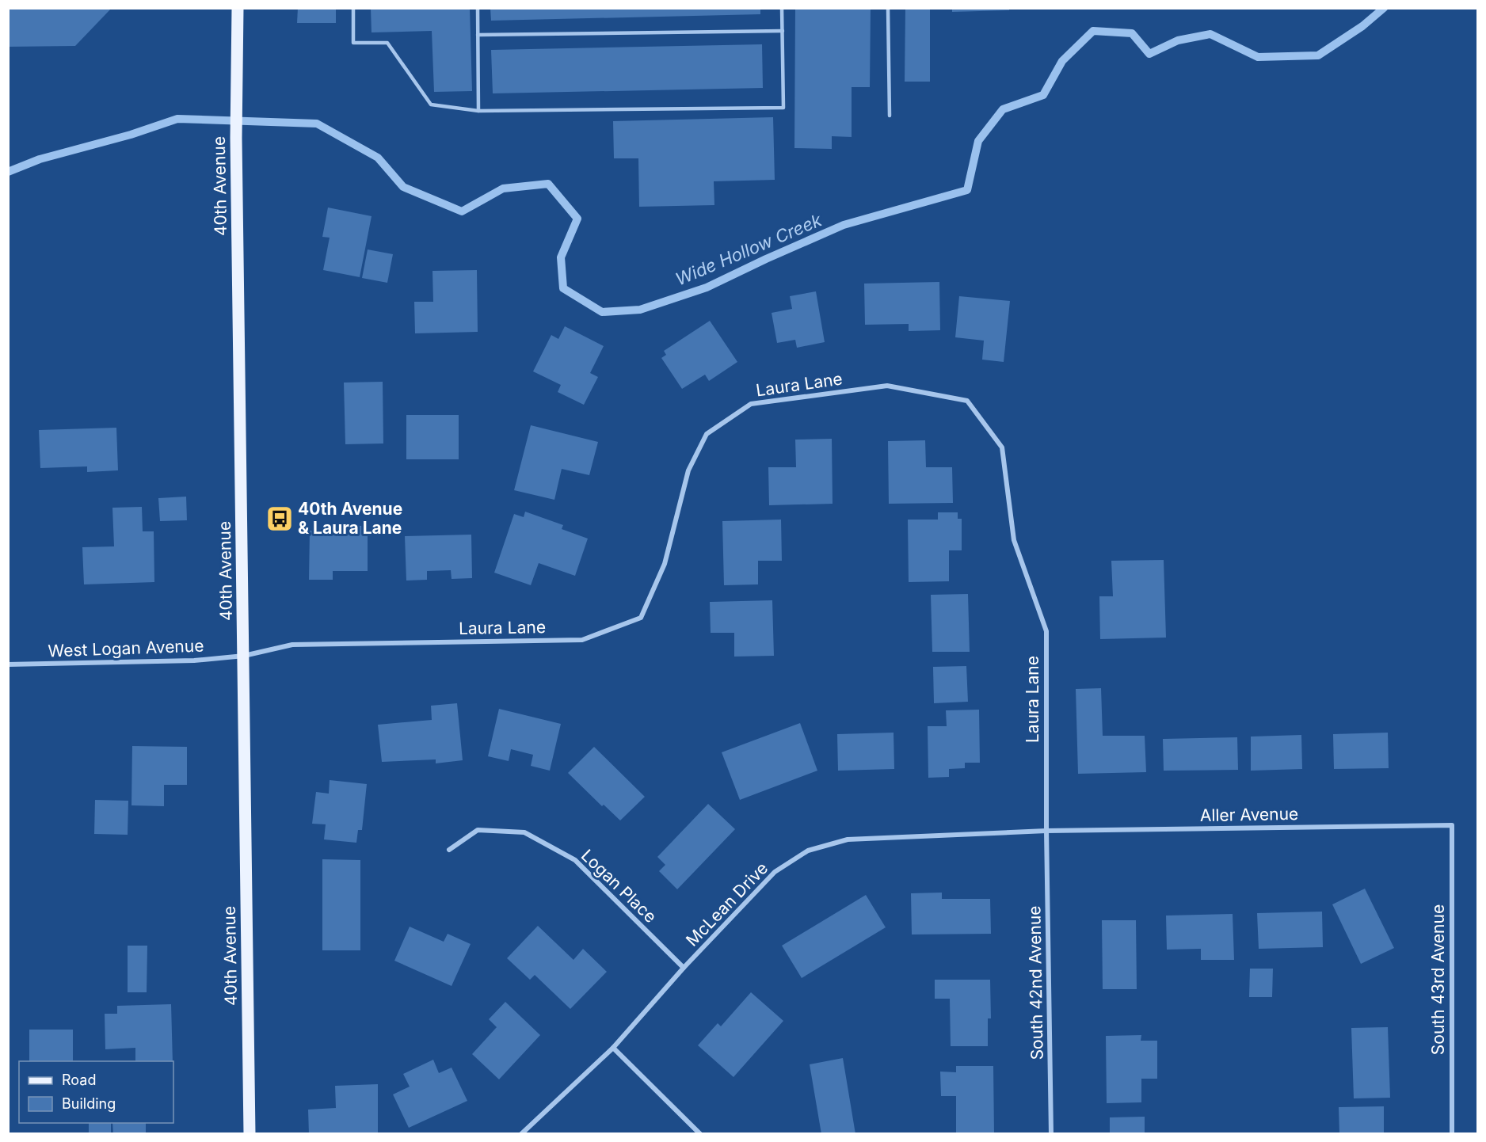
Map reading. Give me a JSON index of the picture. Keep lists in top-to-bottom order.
{
  "streets": {
    "main road": ["40th Avenue"],
    "street": [
      "Laura Lane",
      "West Logan Avenue",
      "Aller Avenue",
      "Logan Place",
      "McLean Drive",
      "South 43rd Avenue",
      "South 42nd Avenue"
    ]
  },
  "crossings": [
    ["40th Avenue", "Laura Lane"],
    ["40th Avenue", "West Logan Avenue"],
    ["Laura Lane", "West Logan Avenue"],
    ["Laura Lane", "Aller Avenue"],
    ["Laura Lane", "McLean Drive"],
    ["Laura Lane", "South 42nd Avenue"],
    ["Aller Avenue", "McLean Drive"],
    ["Aller Avenue", "South 43rd Avenue"],
    ["Aller Avenue", "South 42nd Avenue"],
    ["Logan Place", "McLean Drive"],
    ["McLean Drive", "South 42nd Avenue"]
  ],
  "water": ["Wide Hollow Creek"],
  "places": {
    "bus stop": ["40th Avenue & Laura Lane"]
  },
  "legend": ["Road", "Building"]
}
